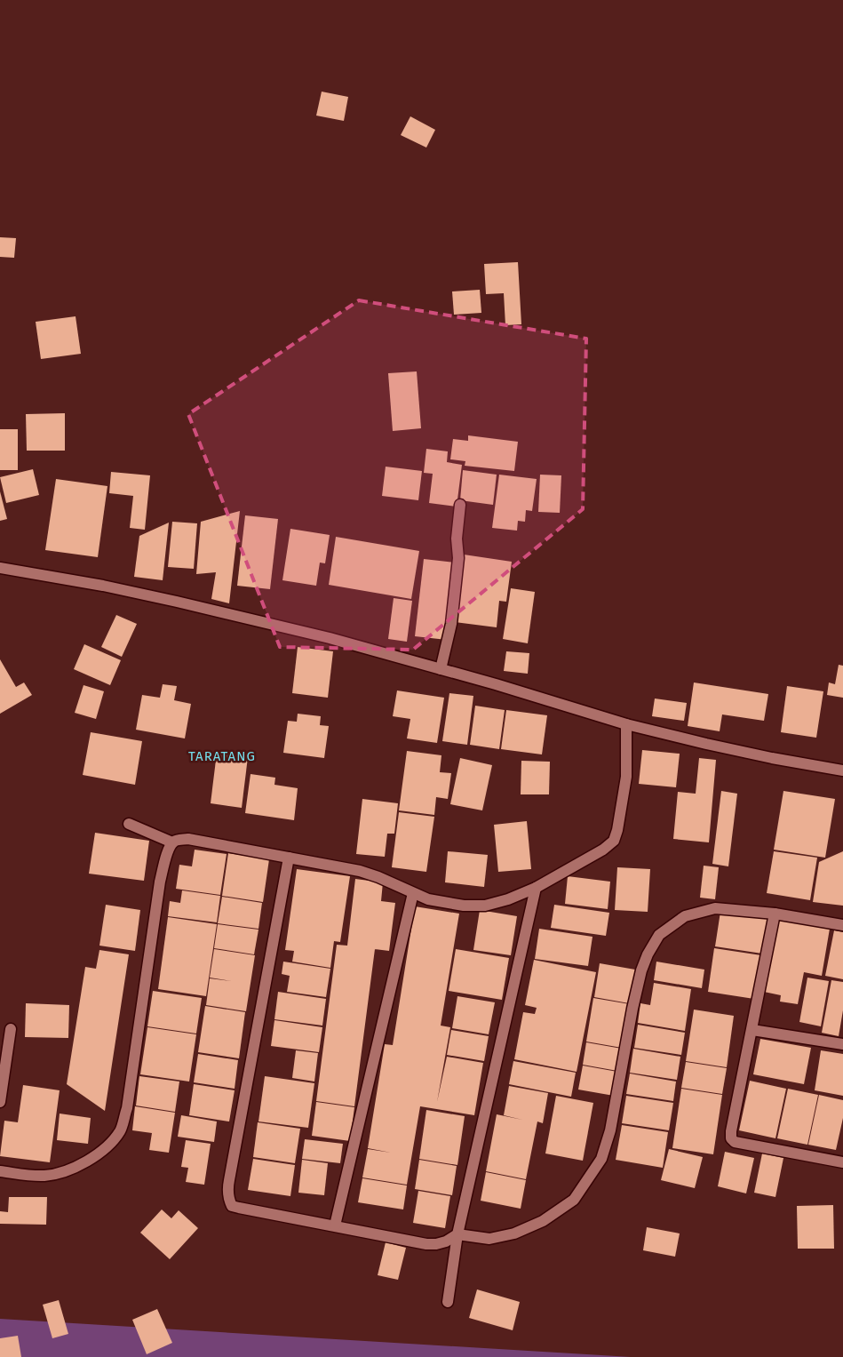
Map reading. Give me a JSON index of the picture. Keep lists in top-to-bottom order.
{
  "districts": ["TARATANG"]
}
